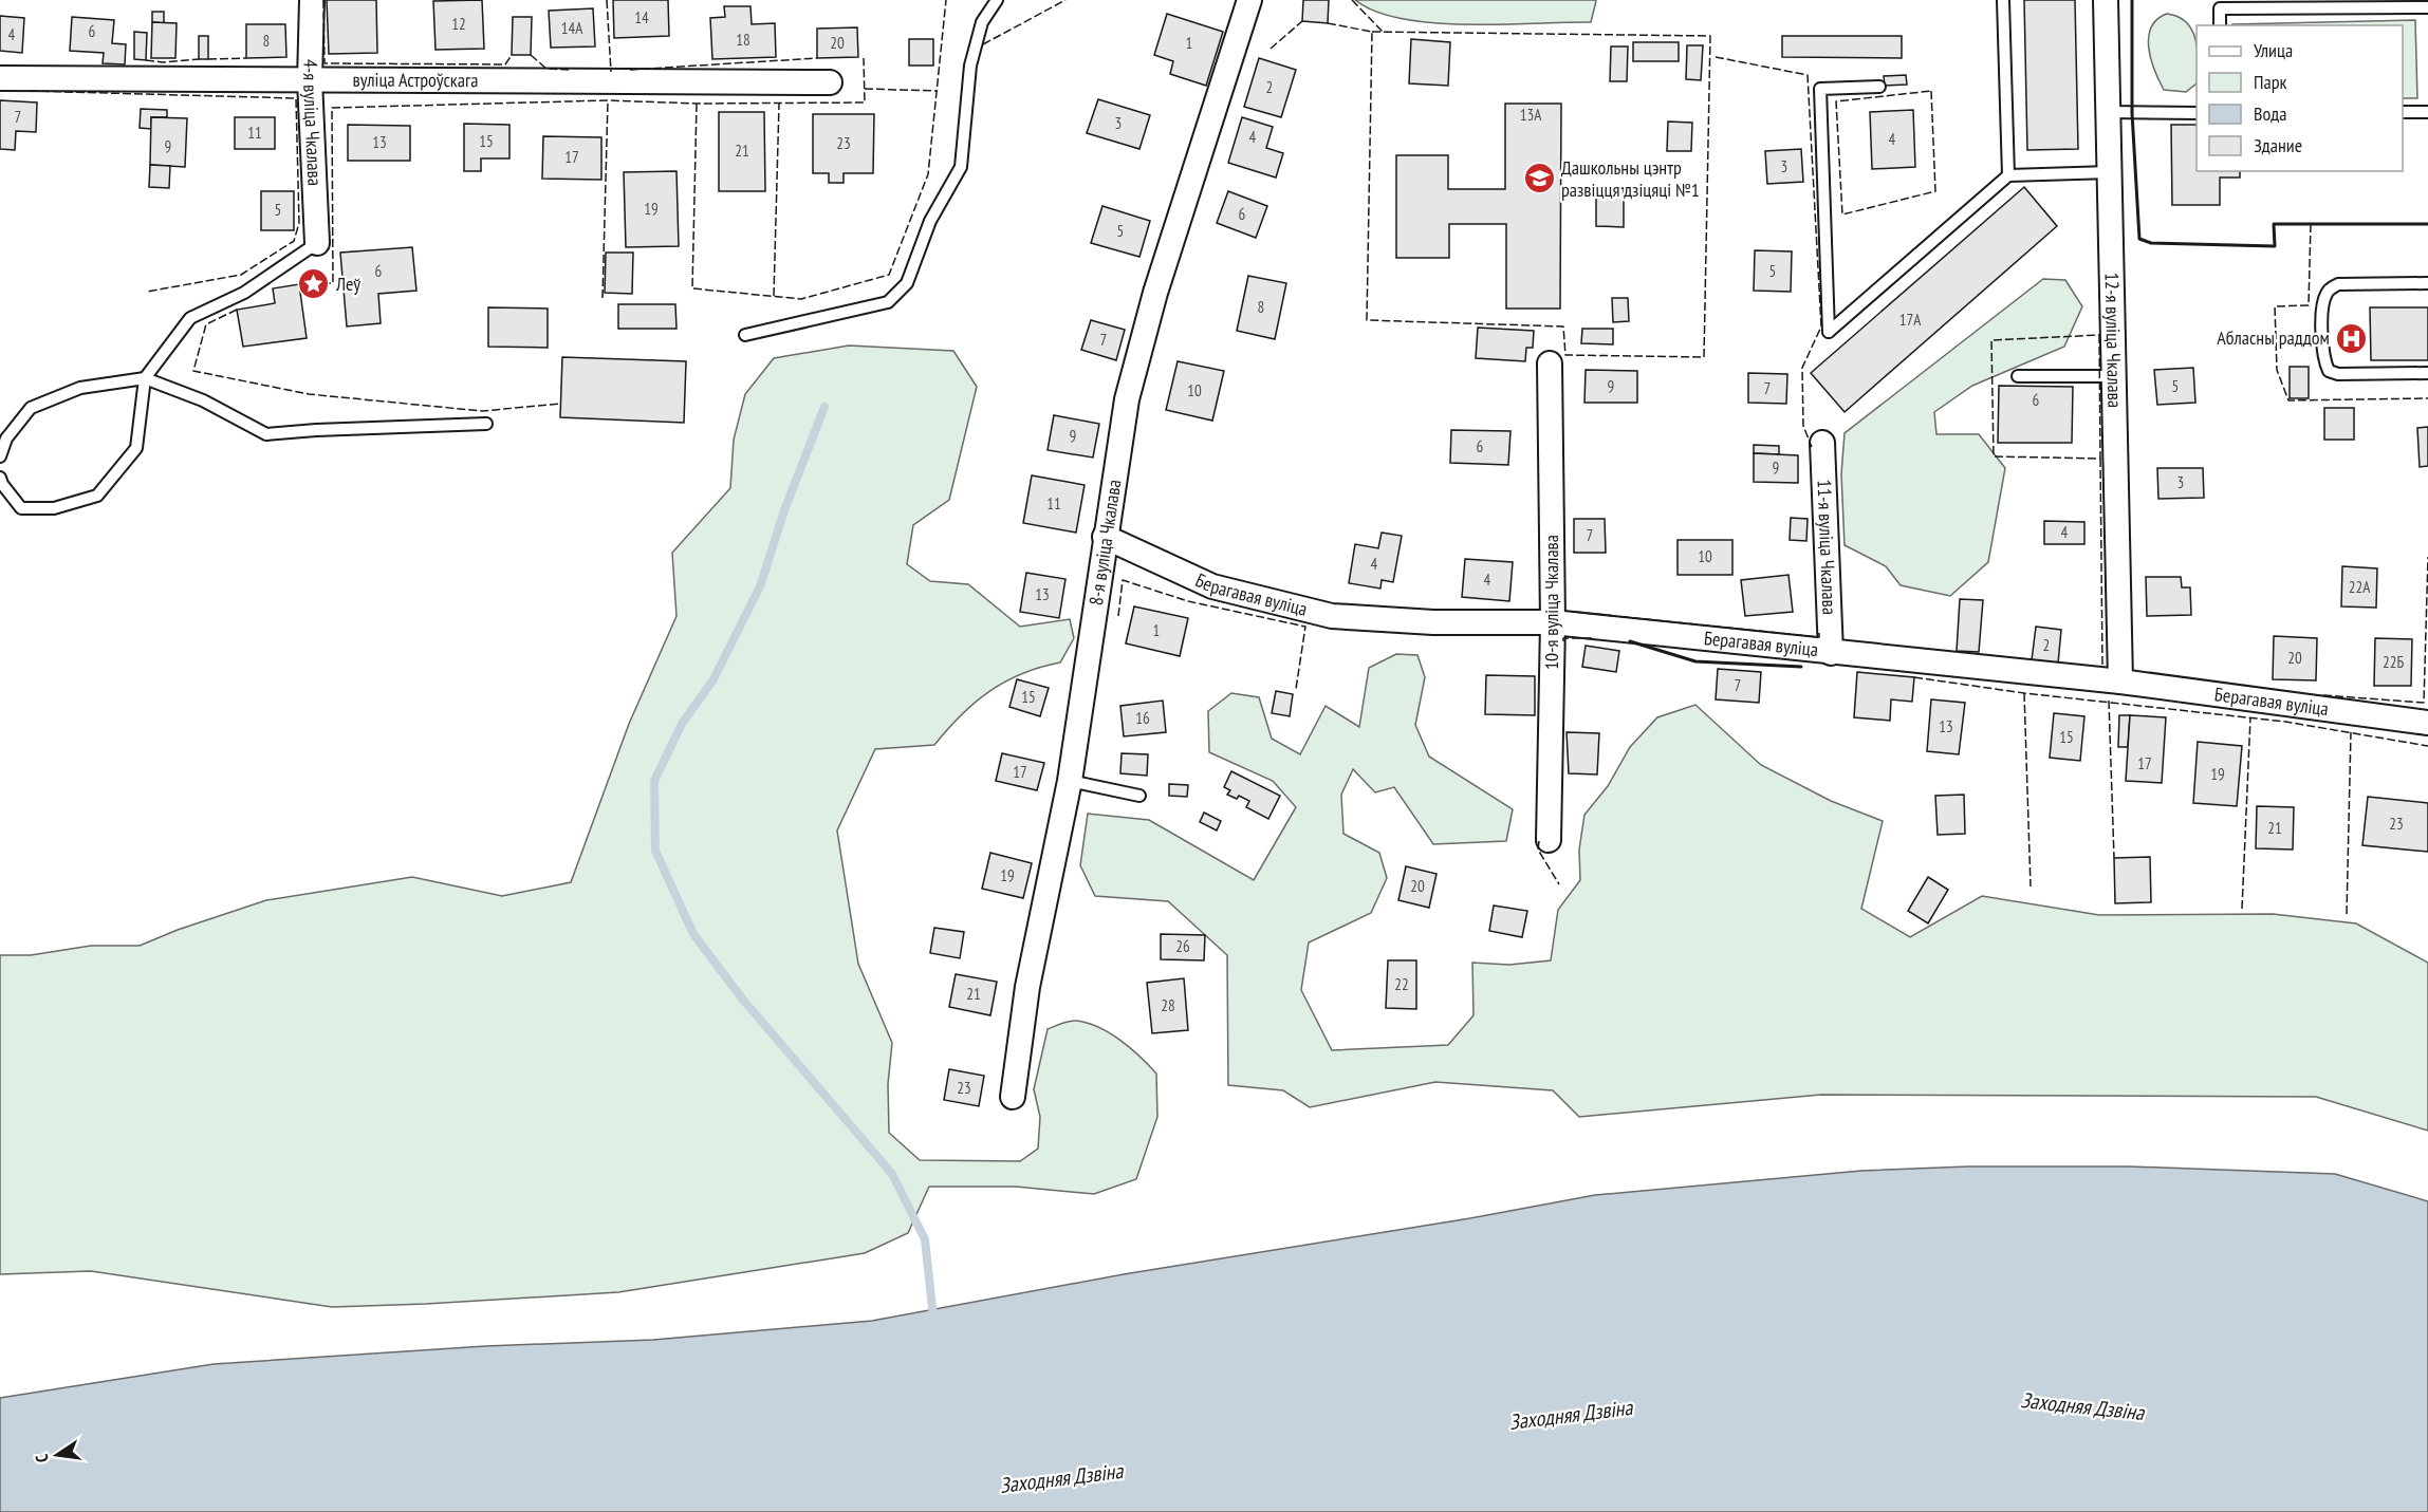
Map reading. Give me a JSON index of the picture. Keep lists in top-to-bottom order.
{
  "streets": {
    "street": [
      "вуліца Астроўскага",
      "4-я вуліца Чкалава",
      "12-я вуліца Чкалава",
      "8-я вуліца Чкалава",
      "11-я вуліца Чкалава",
      "Берагавая вуліца",
      "10-я вуліца Чкалава"
    ]
  },
  "crossings": [
    ["вуліца Астроўскага", "4-я вуліца Чкалава"],
    ["12-я вуліца Чкалава", "Берагавая вуліца"],
    ["8-я вуліца Чкалава", "Берагавая вуліца"],
    ["11-я вуліца Чкалава", "Берагавая вуліца"],
    ["Берагавая вуліца", "10-я вуліца Чкалава"]
  ],
  "water": ["Заходняя Дзвіна"],
  "places": {
    "school or university": ["Дашкольны цэнтр развіцця дзіцяці №1"],
    "place": ["Леў"],
    "hospital": ["Абласны раддом"]
  },
  "house_numbers": [
    "14",
    "12",
    "14А",
    "6",
    "4",
    "18",
    "8",
    "20",
    "1",
    "2",
    "13А",
    "7",
    "3",
    "11",
    "4",
    "4",
    "15",
    "13",
    "23",
    "9",
    "21",
    "17",
    "3",
    "19",
    "5",
    "6",
    "5",
    "6",
    "5",
    "8",
    "17А",
    "7",
    "9",
    "5",
    "7",
    "10",
    "6",
    "9",
    "6",
    "9",
    "3",
    "11",
    "4",
    "7",
    "10",
    "4",
    "4",
    "22А",
    "13",
    "1",
    "2",
    "20",
    "22Б",
    "7",
    "15",
    "16",
    "13",
    "15",
    "17",
    "17",
    "19",
    "23",
    "21",
    "19",
    "20",
    "26",
    "22",
    "21",
    "28",
    "23"
  ],
  "legend": [
    "Улица",
    "Парк",
    "Вода",
    "Здание"
  ],
  "north": "left"
}
